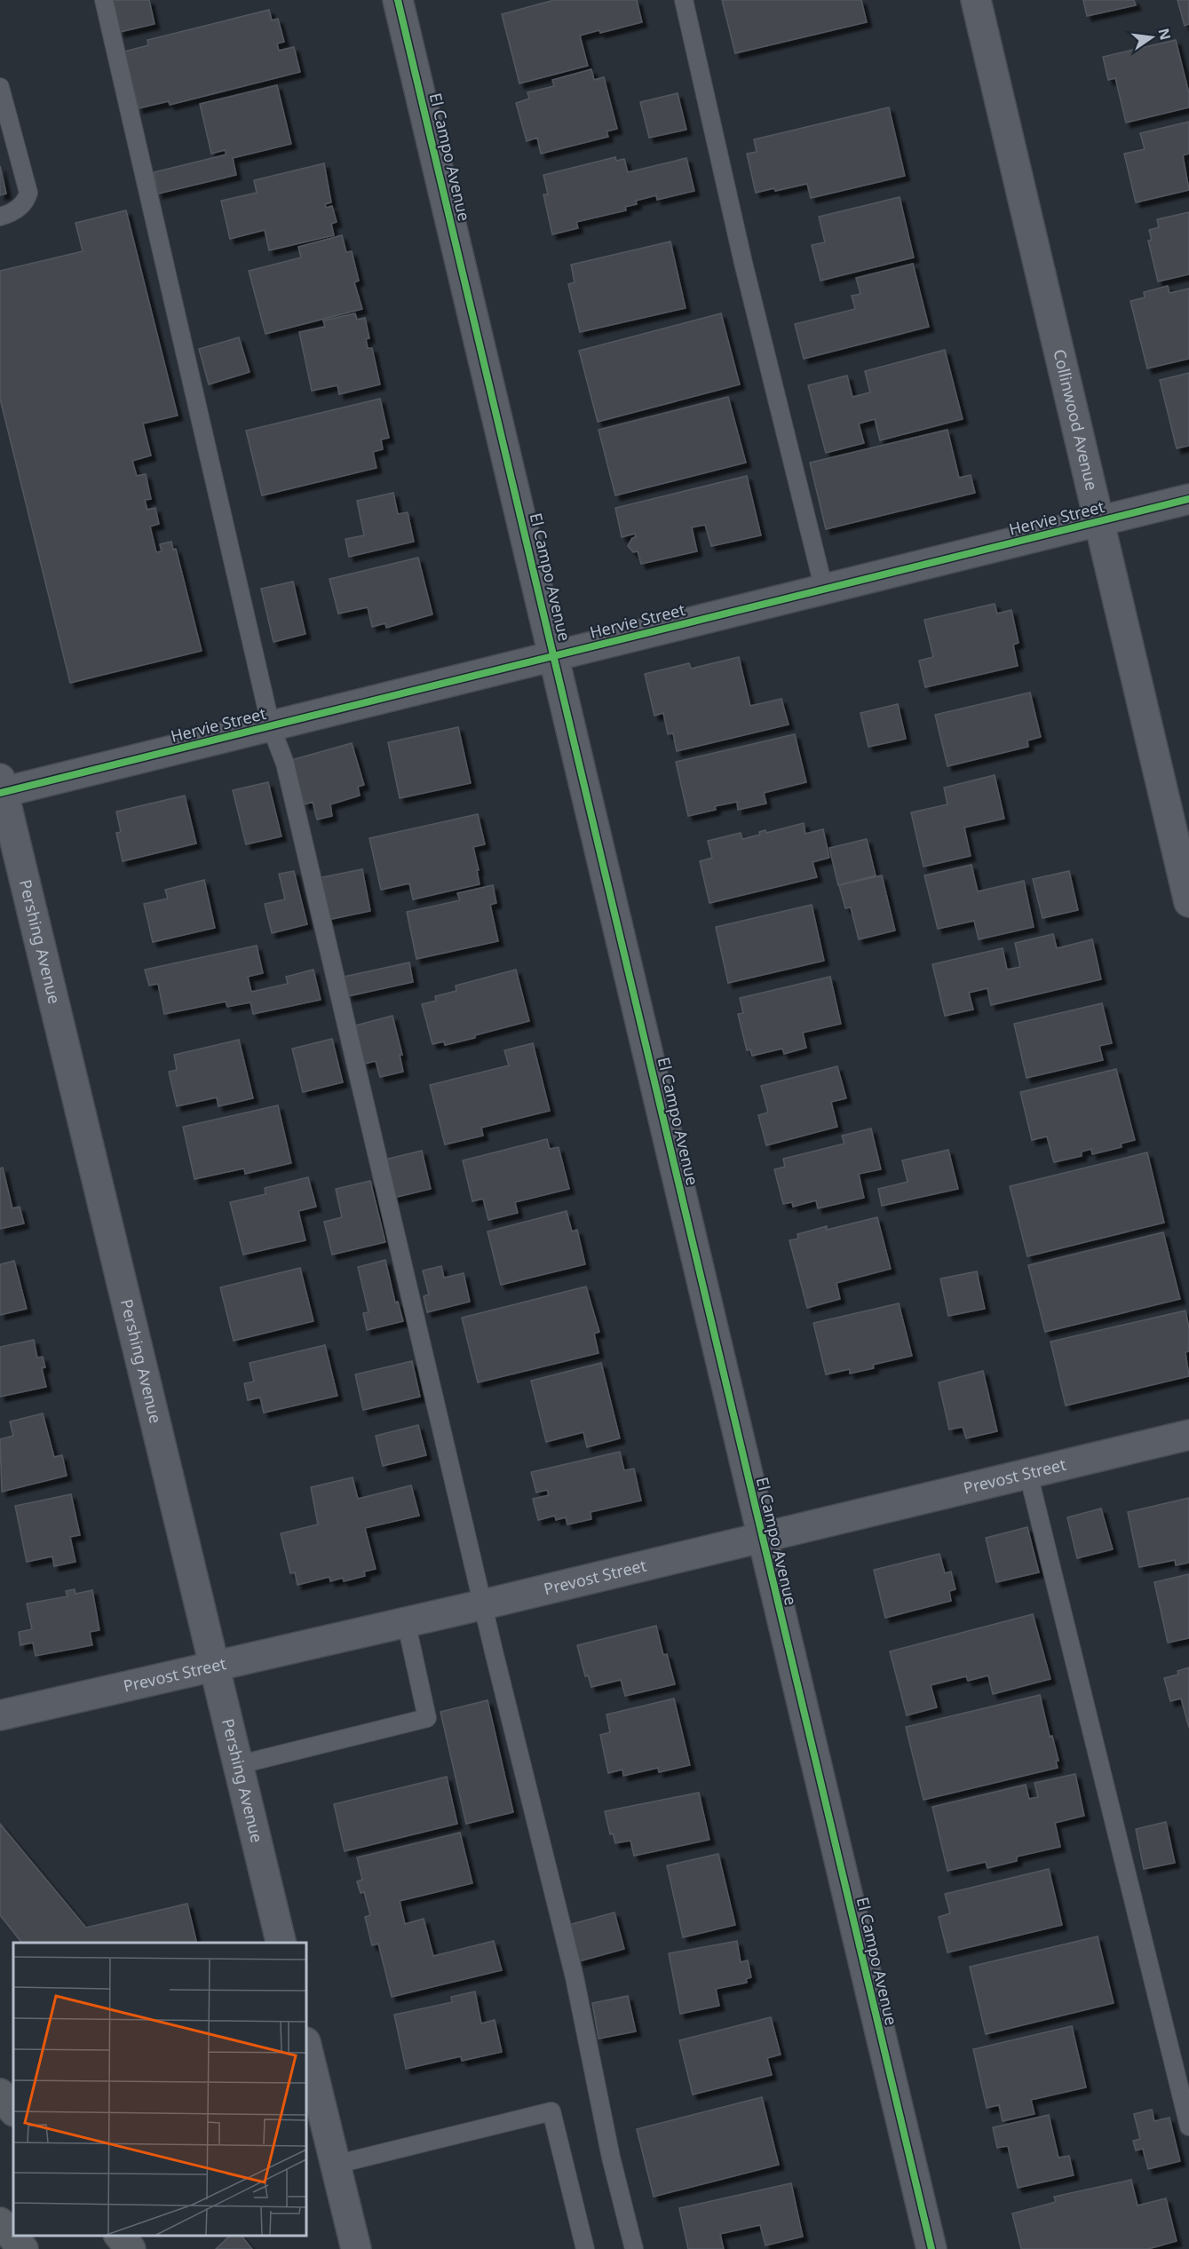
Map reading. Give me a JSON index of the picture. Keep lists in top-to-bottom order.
{
  "streets": {
    "street": [
      "El Campo Avenue",
      "Collinwood Avenue",
      "Hervie Street",
      "Pershing Avenue",
      "Prevost Street"
    ]
  },
  "crossings": [
    ["El Campo Avenue", "Hervie Street"],
    ["El Campo Avenue", "Prevost Street"],
    ["Collinwood Avenue", "Hervie Street"],
    ["Hervie Street", "Pershing Avenue"],
    ["Pershing Avenue", "Prevost Street"]
  ],
  "north": "right"
}
